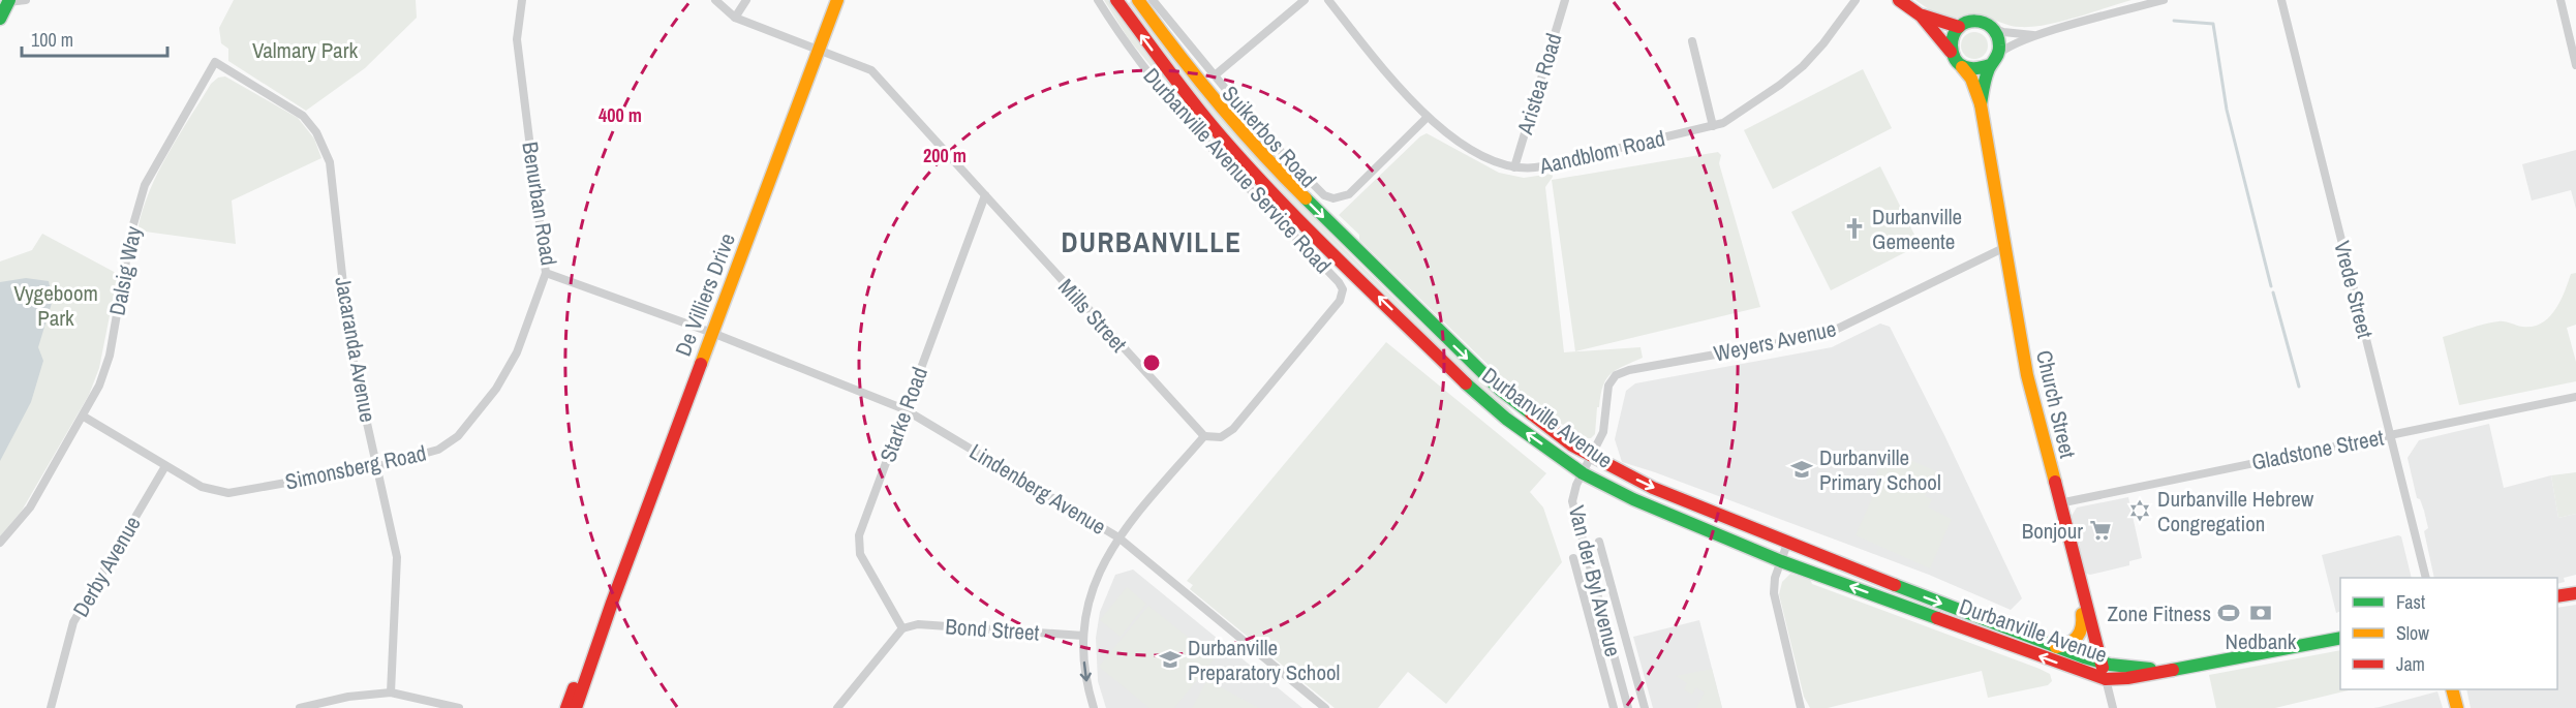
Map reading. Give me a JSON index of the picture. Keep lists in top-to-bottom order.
{
  "streets": {
    "main road": ["De Villiers Drive", "Church Street", "Durbanville Avenue"],
    "street": [
      "Aristea Road",
      "Suikerbos Road",
      "Aandblom Road",
      "Durbanville Avenue Service Road",
      "Benurban Road",
      "Dalsig Way",
      "Vrede Street",
      "Mills Street",
      "Weyers Avenue",
      "Jacaranda Avenue",
      "Starke Road",
      "Gladstone Street",
      "Simonsberg Road",
      "Lindenberg Avenue",
      "Derby Avenue",
      "Van der Byl Avenue",
      "Bond Street"
    ]
  },
  "crossings": [
    ["Aristea Road", "Aandblom Road"],
    ["Suikerbos Road", "Aandblom Road"],
    ["Durbanville Avenue Service Road", "Mills Street"],
    ["Benurban Road", "De Villiers Drive"],
    ["Benurban Road", "Simonsberg Road"],
    ["Benurban Road", "Lindenberg Avenue"],
    ["Dalsig Way", "Jacaranda Avenue"],
    ["Dalsig Way", "Simonsberg Road"],
    ["Vrede Street", "Gladstone Street"],
    ["De Villiers Drive", "Mills Street"],
    ["De Villiers Drive", "Lindenberg Avenue"],
    ["Mills Street", "Starke Road"],
    ["Weyers Avenue", "Church Street"],
    ["Weyers Avenue", "Durbanville Avenue"],
    ["Weyers Avenue", "Van der Byl Avenue"],
    ["Jacaranda Avenue", "Simonsberg Road"],
    ["Church Street", "Durbanville Avenue"],
    ["Church Street", "Gladstone Street"],
    ["Starke Road", "Lindenberg Avenue"],
    ["Starke Road", "Bond Street"],
    ["Durbanville Avenue", "Van der Byl Avenue"],
    ["Simonsberg Road", "Derby Avenue"]
  ],
  "districts": ["DURBANVILLE"],
  "parks": ["Valmary Park", "Vygeboom Park"],
  "places": {
    "church": ["Durbanville Gemeente"],
    "school or university": ["Durbanville Primary School", "Durbanville Preparatory School"],
    "synagogue": ["Durbanville Hebrew Congregation"],
    "supermarket": ["Bonjour"],
    "sports": ["Zone Fitness"],
    "bank": ["Nedbank"]
  },
  "legend": ["Fast", "Slow", "Jam"],
  "scale_bar": "100 m",
  "rings": ["400 m", "200 m"]
}
